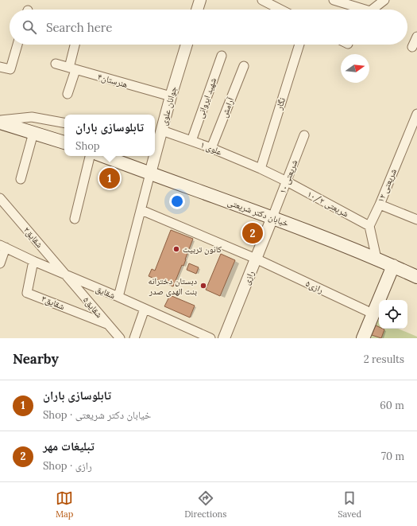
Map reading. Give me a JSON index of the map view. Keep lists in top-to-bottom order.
{
  "streets": {
    "main road": ["خیابان دکتر شریعتی"],
    "street": [
      "هنرستان۴",
      "شهید ایروانی",
      "نگار",
      "جوانان علوی",
      "آرامش",
      "علوی ۱",
      "شریعتی ۱۰",
      "شریعتی ۱۲",
      "شریعتی ۱۰/۲",
      "شقایق۲",
      "رازی",
      "رازی۵",
      "شقایق",
      "شقایق۳",
      "شقایق۵"
    ]
  },
  "crossings": [
    ["هنرستان۴", "جوانان علوی"],
    ["شهید ایروانی", "علوی ۱"],
    ["نگار", "علوی ۱"],
    ["جوانان علوی", "علوی ۱"],
    ["جوانان علوی", "خیابان دکتر شریعتی"],
    ["آرامش", "علوی ۱"],
    ["علوی ۱", "شریعتی ۱۰"],
    ["علوی ۱", "شریعتی ۱۰/۲"],
    ["شریعتی ۱۰", "شریعتی ۱۰/۲"],
    ["شریعتی ۱۰", "خیابان دکتر شریعتی"],
    ["شریعتی ۱۰", "رازی"],
    ["شریعتی ۱۲", "شریعتی ۱۰/۲"],
    ["خیابان دکتر شریعتی", "رازی"],
    ["شقایق۲", "شقایق"],
    ["شقایق۲", "شقایق۵"],
    ["رازی", "رازی۵"],
    ["شقایق", "شقایق۳"],
    ["شقایق", "شقایق۵"],
    ["شقایق۳", "شقایق۵"]
  ],
  "places": ["کانون تربیت", "دبستان دخترانه بنت الهدی صدر"],
  "north": "right",
  "page": {
    "search": "Search here",
    "popup": ["تابلوسازی باران", "Shop"],
    "pins": ["1", "2"],
    "heading": ["Nearby", "2 results"],
    "list": [
      {
        "mark": "1",
        "name": "تابلوسازی باران",
        "note": "Shop · خیابان دکتر شریعتی",
        "value": "60 m"
      },
      {
        "mark": "2",
        "name": "تبلیغات مهر",
        "note": "Shop · رازی",
        "value": "70 m"
      }
    ],
    "nav": ["Map", "Directions", "Saved"]
  }
}
